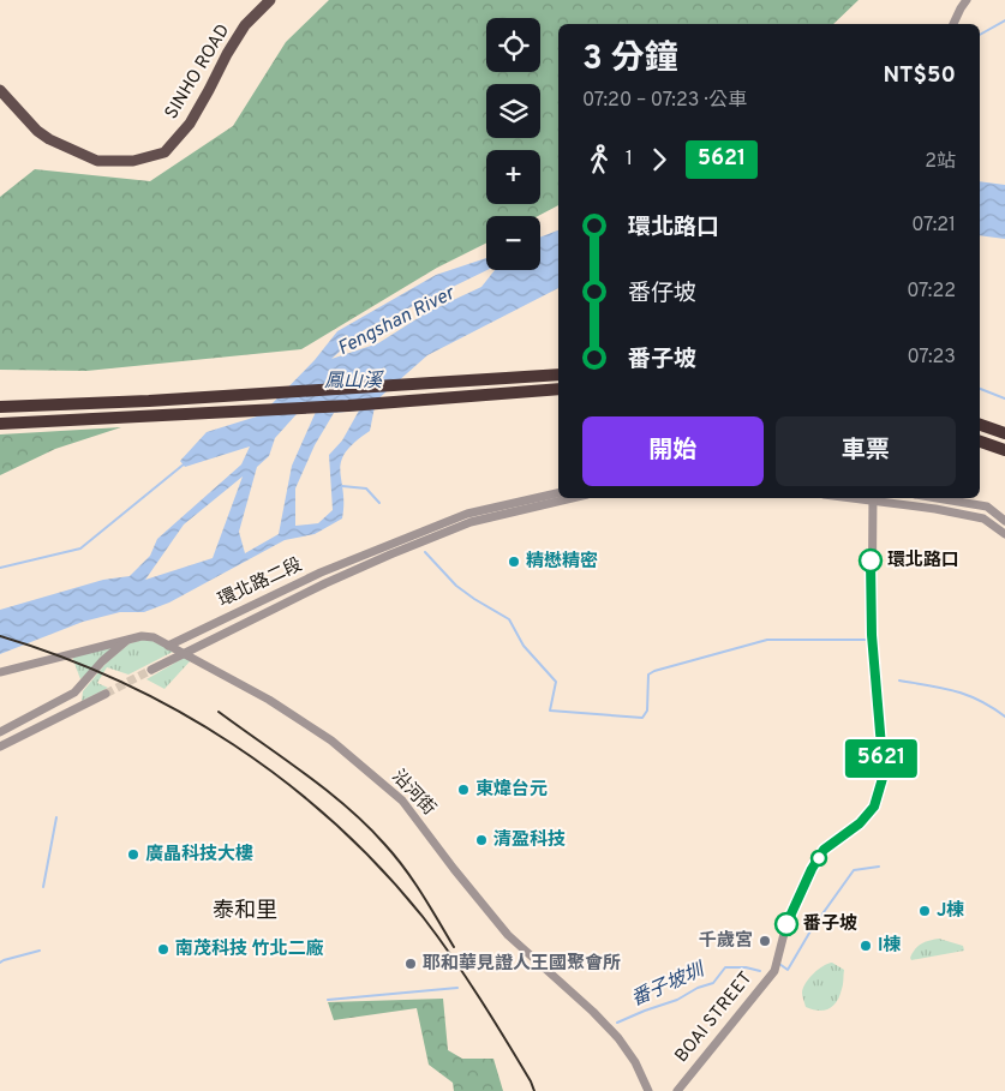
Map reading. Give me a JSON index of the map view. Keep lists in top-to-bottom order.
{
  "streets": {
    "main road": ["SINHO ROAD"],
    "street": ["環北路二段", "沿河街", "BOAI STREET"]
  },
  "crossings": [
    ["環北路二段", "沿河街"]
  ],
  "districts": ["泰和里"],
  "water": ["Fengshan River", "鳳山溪", "番子坡圳"],
  "places": [
    "環北路口",
    "精懋精密",
    "東煒台元",
    "清盈科技",
    "廣晶科技大樓",
    "J棟",
    "番子坡",
    "千歲宮",
    "I棟",
    "南茂科技 竹北二廠",
    "耶和華見證人王國聚會所"
  ],
  "lines": ["bus line 5621"],
  "page": {
    "on_map": "5621",
    "map_buttons": ["+", "−"],
    "heading": ["3 分鐘", "07:20 – 07:23 · 公車", "NT$50"],
    "legs": ["1", "5621", "2站"],
    "list": [
      {
        "name": "環北路口",
        "value": "07:21"
      },
      {
        "name": "番仔坡",
        "value": "07:22"
      },
      {
        "name": "番子坡",
        "value": "07:23"
      }
    ],
    "buttons": ["開始", "車票"]
  }
}
